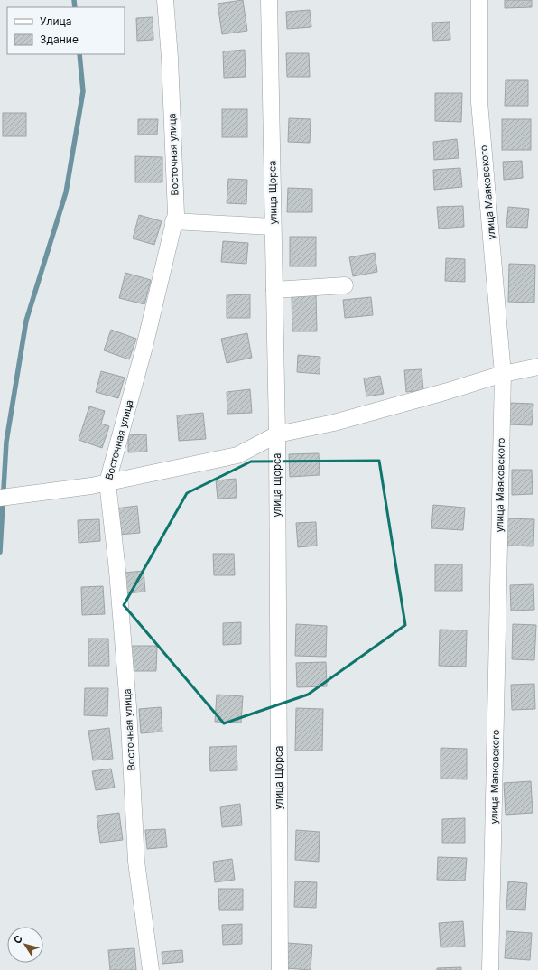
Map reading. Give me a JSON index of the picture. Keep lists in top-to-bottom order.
{
  "streets": {
    "street": ["Восточная улица", "улица Щорса", "улица Маяковского"]
  },
  "legend": ["Улица", "Здание"],
  "north": "top left"
}
